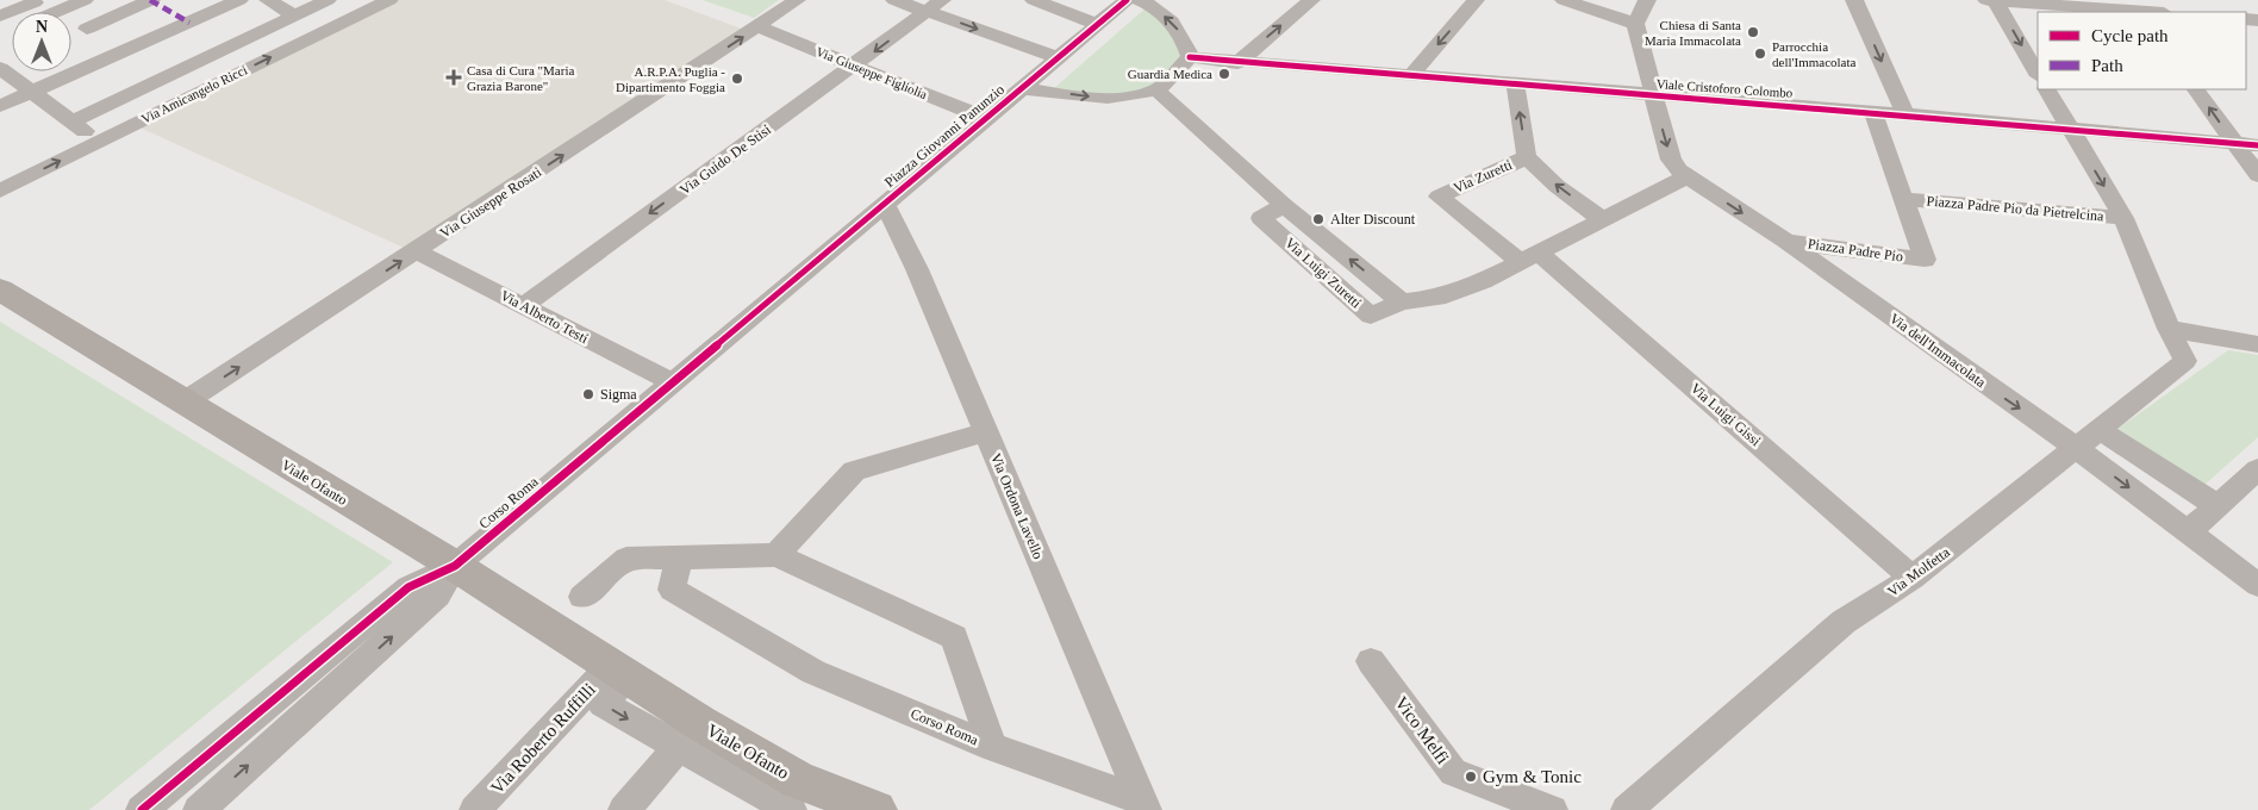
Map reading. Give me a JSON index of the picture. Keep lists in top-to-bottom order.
{
  "streets": {
    "main road": ["Viale Ofanto"],
    "street": [
      "Via Giuseppe Figliolia",
      "Viale Cristoforo Colombo",
      "Via Amicangelo Ricci",
      "Piazza Giovanni Panunzio",
      "Via Guido De Stisi",
      "Via Zuretti",
      "Via Giuseppe Rosati",
      "Piazza Padre Pio da Pietrelcina",
      "Piazza Padre Pio",
      "Via Luigi Zuretti",
      "Via Alberto Testi",
      "Via dell'Immacolata",
      "Via Luigi Gissi",
      "Corso Roma",
      "Via Ordona Lavello",
      "Via Molfetta",
      "Vico Melfi",
      "Via Roberto Ruffilli"
    ]
  },
  "crossings": [
    ["Via Giuseppe Figliolia", "Piazza Giovanni Panunzio"],
    ["Via Giuseppe Figliolia", "Via Guido De Stisi"],
    ["Via Giuseppe Figliolia", "Via Giuseppe Rosati"],
    ["Viale Cristoforo Colombo", "Via dell'Immacolata"],
    ["Piazza Giovanni Panunzio", "Corso Roma"],
    ["Piazza Giovanni Panunzio", "Via Ordona Lavello"],
    ["Via Guido De Stisi", "Via Alberto Testi"],
    ["Via Zuretti", "Via Luigi Gissi"],
    ["Via Giuseppe Rosati", "Via Alberto Testi"],
    ["Via Giuseppe Rosati", "Viale Ofanto"],
    ["Piazza Padre Pio da Pietrelcina", "Piazza Padre Pio"],
    ["Piazza Padre Pio", "Via dell'Immacolata"],
    ["Via Alberto Testi", "Corso Roma"],
    ["Via dell'Immacolata", "Via Molfetta"],
    ["Via Luigi Gissi", "Via Molfetta"],
    ["Viale Ofanto", "Corso Roma"],
    ["Viale Ofanto", "Via Roberto Ruffilli"],
    ["Corso Roma", "Via Ordona Lavello"]
  ],
  "one_way": ["Via Guido De Stisi", "Via Giuseppe Rosati"],
  "places": {
    "other": [
      "Chiesa di Santa Maria Immacolata",
      "Parrocchia dell'Immacolata",
      "Guardia Medica",
      "A.R.P.A. Puglia - Dipartimento Foggia",
      "Alter Discount",
      "Sigma",
      "Gym & Tonic"
    ],
    "health": ["Casa di Cura \"Maria Grazia Barone\""]
  },
  "legend": ["Cycle path", "Path"],
  "north": "top"
}
